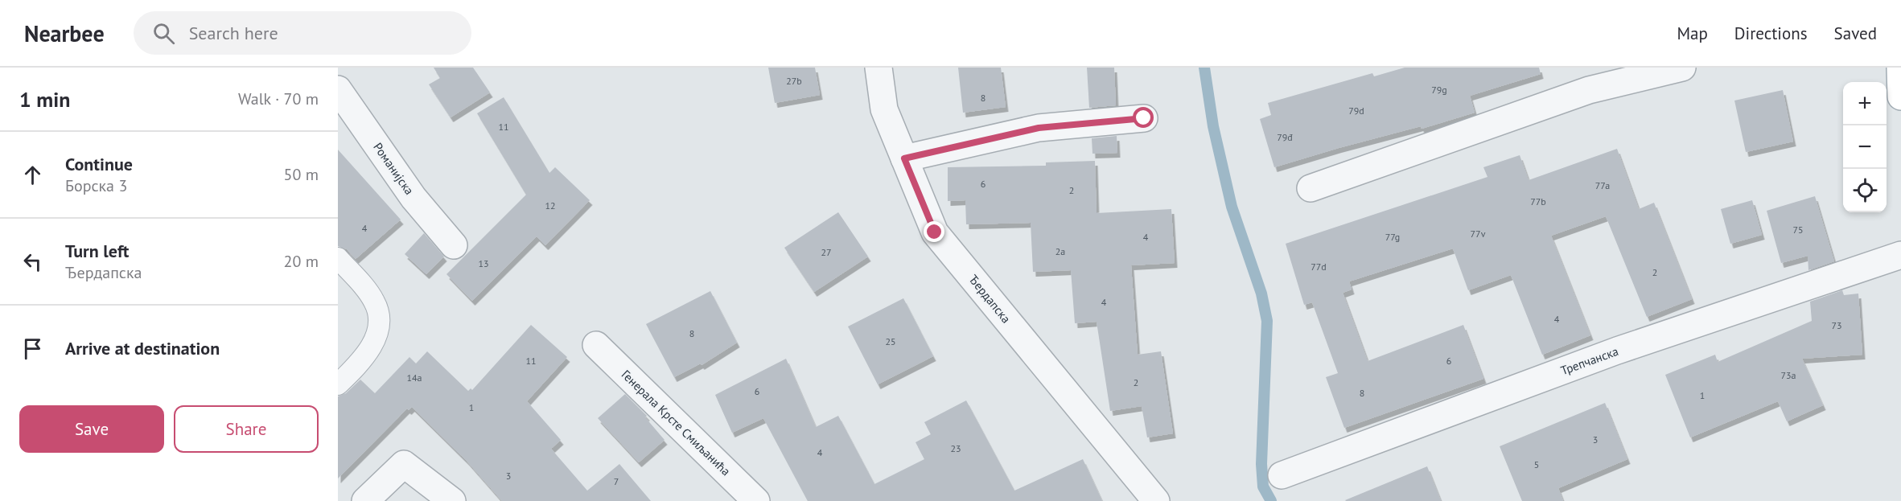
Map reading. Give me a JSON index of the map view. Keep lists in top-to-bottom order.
{
  "streets": {
    "street": [
      "Романијска",
      "Ђердапска",
      "Трепчанска",
      "Генерала Крсте Смиљанића"
    ]
  },
  "house_numbers": [
    "27b",
    "79g",
    "8",
    "79d",
    "11",
    "79đ",
    "6",
    "77a",
    "2",
    "77b",
    "12",
    "4",
    "75",
    "77v",
    "4",
    "77g",
    "2a",
    "27",
    "13",
    "77d",
    "2",
    "4",
    "4",
    "73",
    "8",
    "25",
    "11",
    "6",
    "73a",
    "14a",
    "2",
    "6",
    "8",
    "1",
    "1",
    "3",
    "23",
    "4",
    "5",
    "3",
    "7"
  ],
  "page": {
    "header": "Nearbee",
    "search": "Search here",
    "nav": ["Map", "Directions", "Saved"],
    "heading": ["1 min", "Walk · 70 m"],
    "map_buttons": ["+", "−"],
    "list": [
      ["Continue", "Борска 3", "50 m"],
      ["Turn left", "Ђердапска", "20 m"],
      "Arrive at destination"
    ],
    "buttons": ["Save", "Share"]
  }
}
